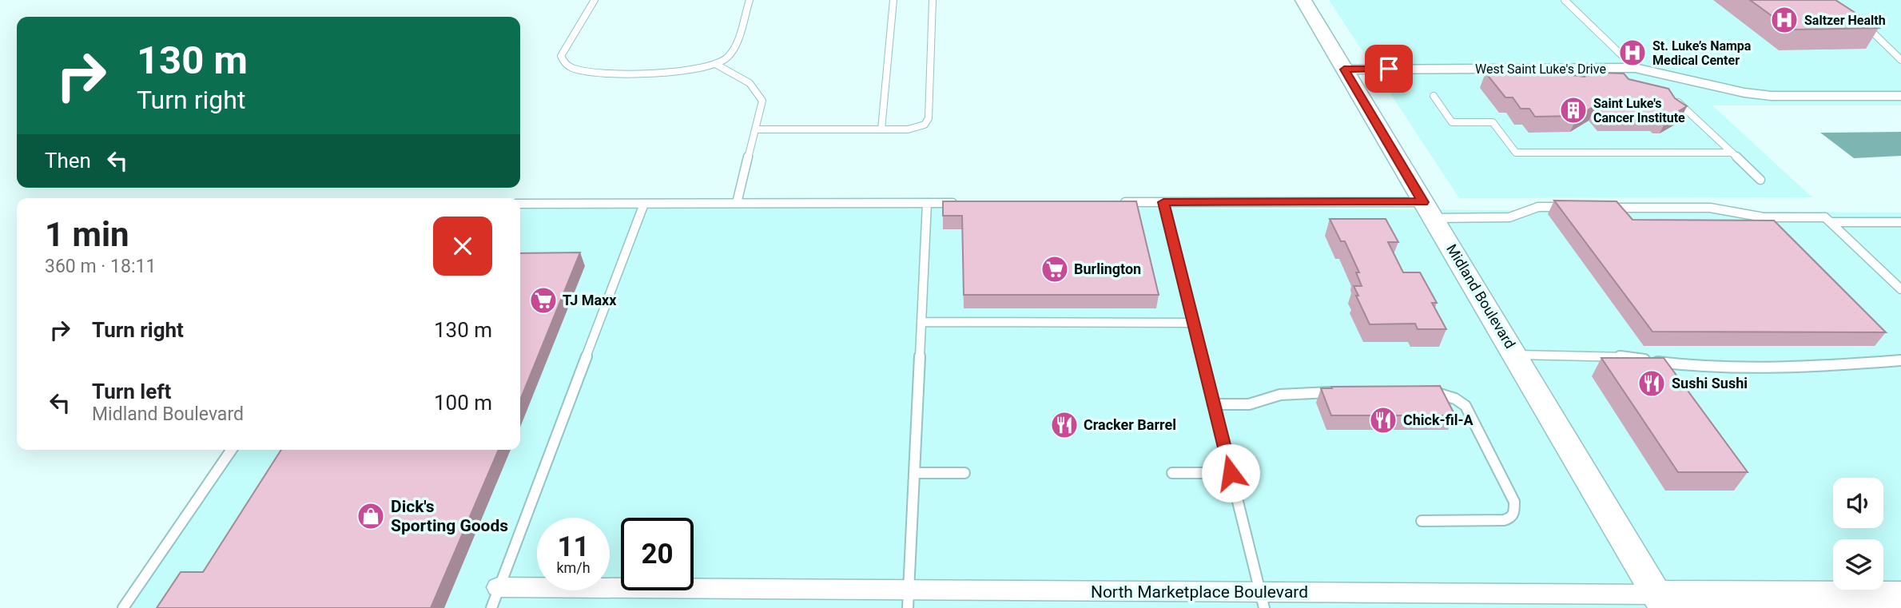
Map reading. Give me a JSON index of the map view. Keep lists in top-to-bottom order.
{
  "streets": {
    "main road": ["Midland Boulevard", "North Marketplace Boulevard"],
    "street": ["West Saint Luke's Drive"]
  },
  "crossings": [
    ["West Saint Luke's Drive", "Midland Boulevard"],
    ["Midland Boulevard", "North Marketplace Boulevard"]
  ],
  "places": {
    "hospital": ["Saltzer Health", "St. Luke’s Nampa Medical Center"],
    "building": ["Saint Luke's Cancer Institute"],
    "supermarket": ["Burlington", "TJ Maxx"],
    "restaurant": ["Sushi Sushi", "Chick-fil-A", "Cracker Barrel"],
    "shop": ["Dick's Sporting Goods"]
  },
  "page": {
    "turn": ["130 m", "Turn right"],
    "then": "Then",
    "heading": ["1 min", "360 m · 18:11"],
    "list": [
      {
        "name": "Turn right",
        "value": "130 m"
      },
      {
        "name": "Turn left",
        "note": "Midland Boulevard",
        "value": "100 m"
      }
    ],
    "speed": "11 km/h",
    "limit": "20"
  }
}
